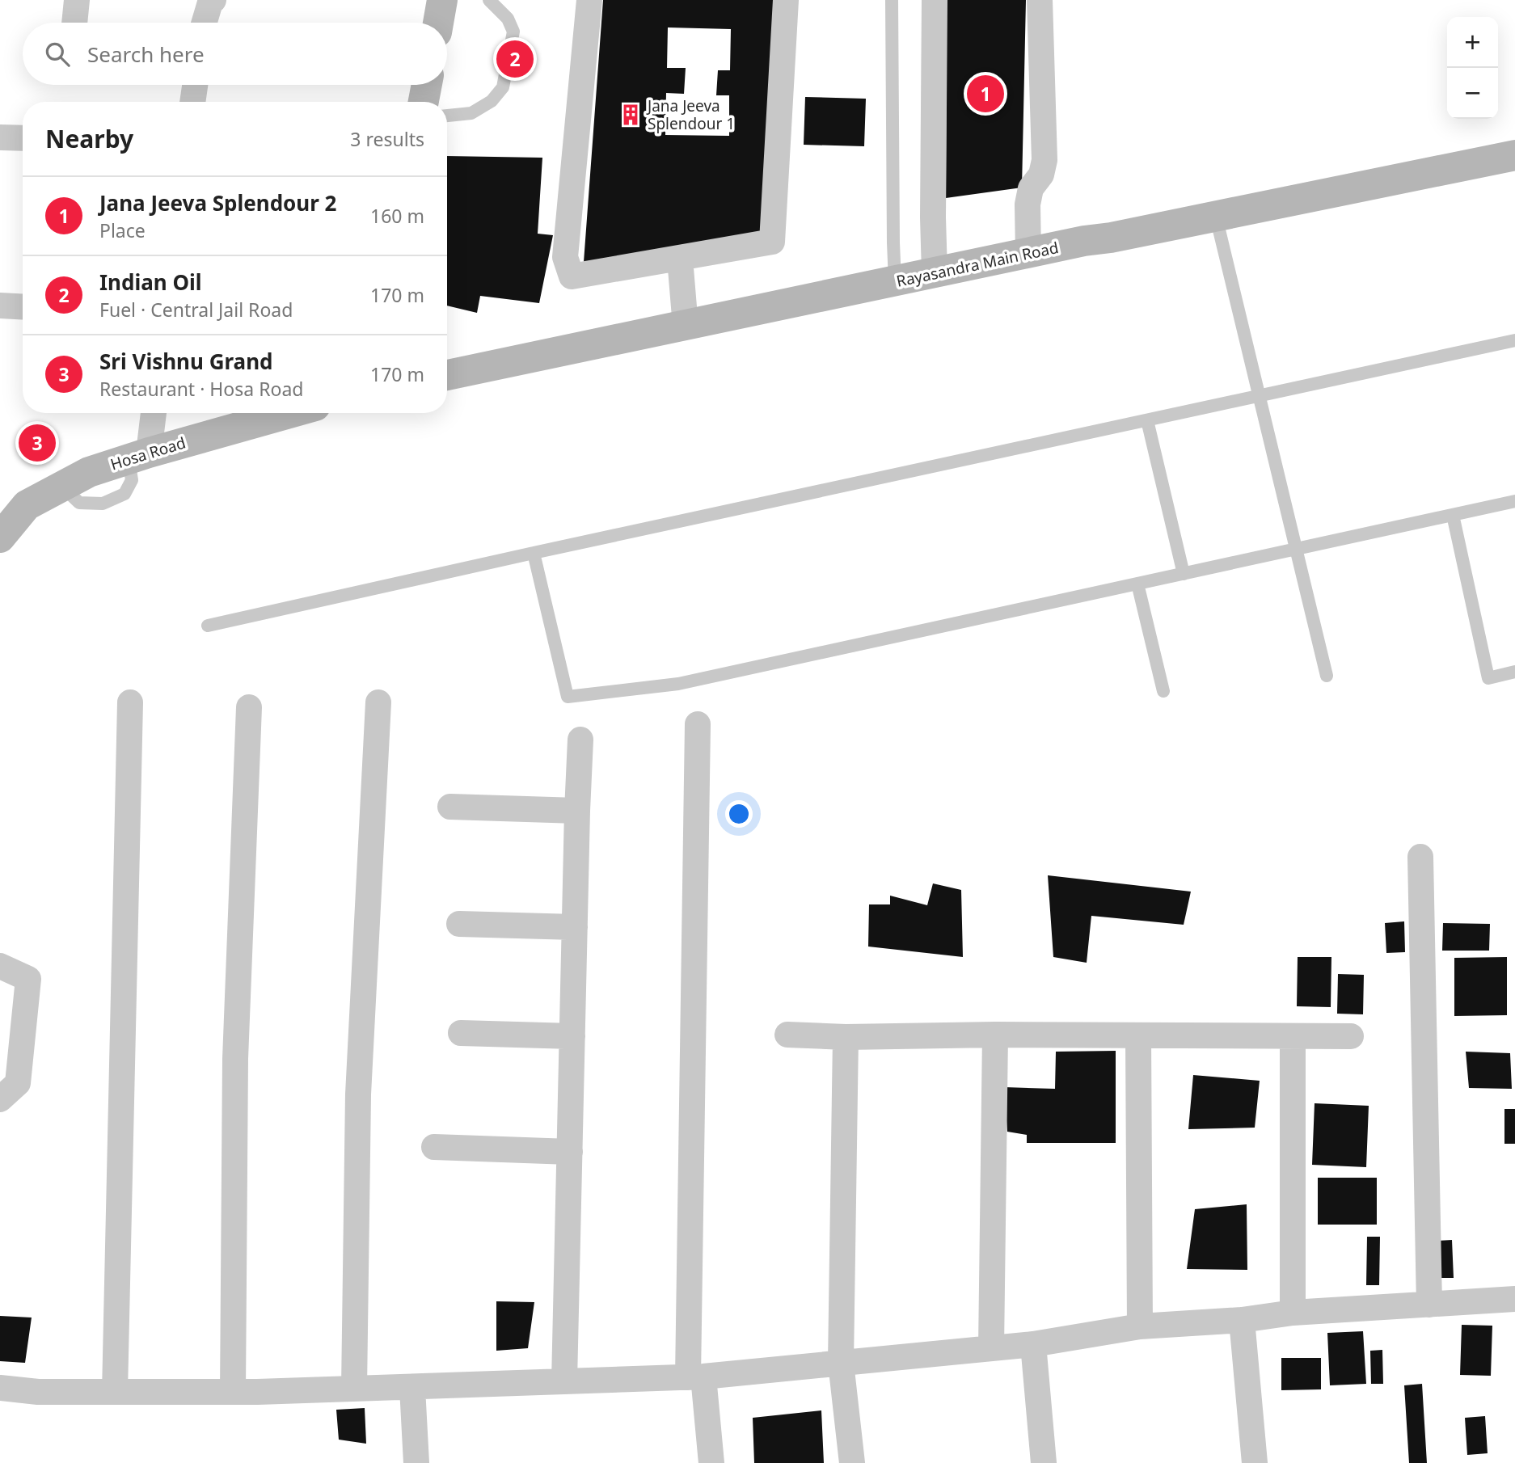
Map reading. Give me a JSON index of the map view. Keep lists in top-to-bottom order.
{
  "streets": {
    "street": ["Rayasandra Main Road", "Hosa Road"]
  },
  "places": {
    "building": ["Jana Jeeva Splendour 1"]
  },
  "page": {
    "map_buttons": ["+", "−"],
    "search": "Search here",
    "pins": ["2", "1", "3"],
    "heading": ["Nearby", "3 results"],
    "list": [
      {
        "mark": "1",
        "name": "Jana Jeeva Splendour 2",
        "note": "Place",
        "value": "160 m"
      },
      {
        "mark": "2",
        "name": "Indian Oil",
        "note": "Fuel · Central Jail Road",
        "value": "170 m"
      },
      {
        "mark": "3",
        "name": "Sri Vishnu Grand",
        "note": "Restaurant · Hosa Road",
        "value": "170 m"
      }
    ]
  }
}
